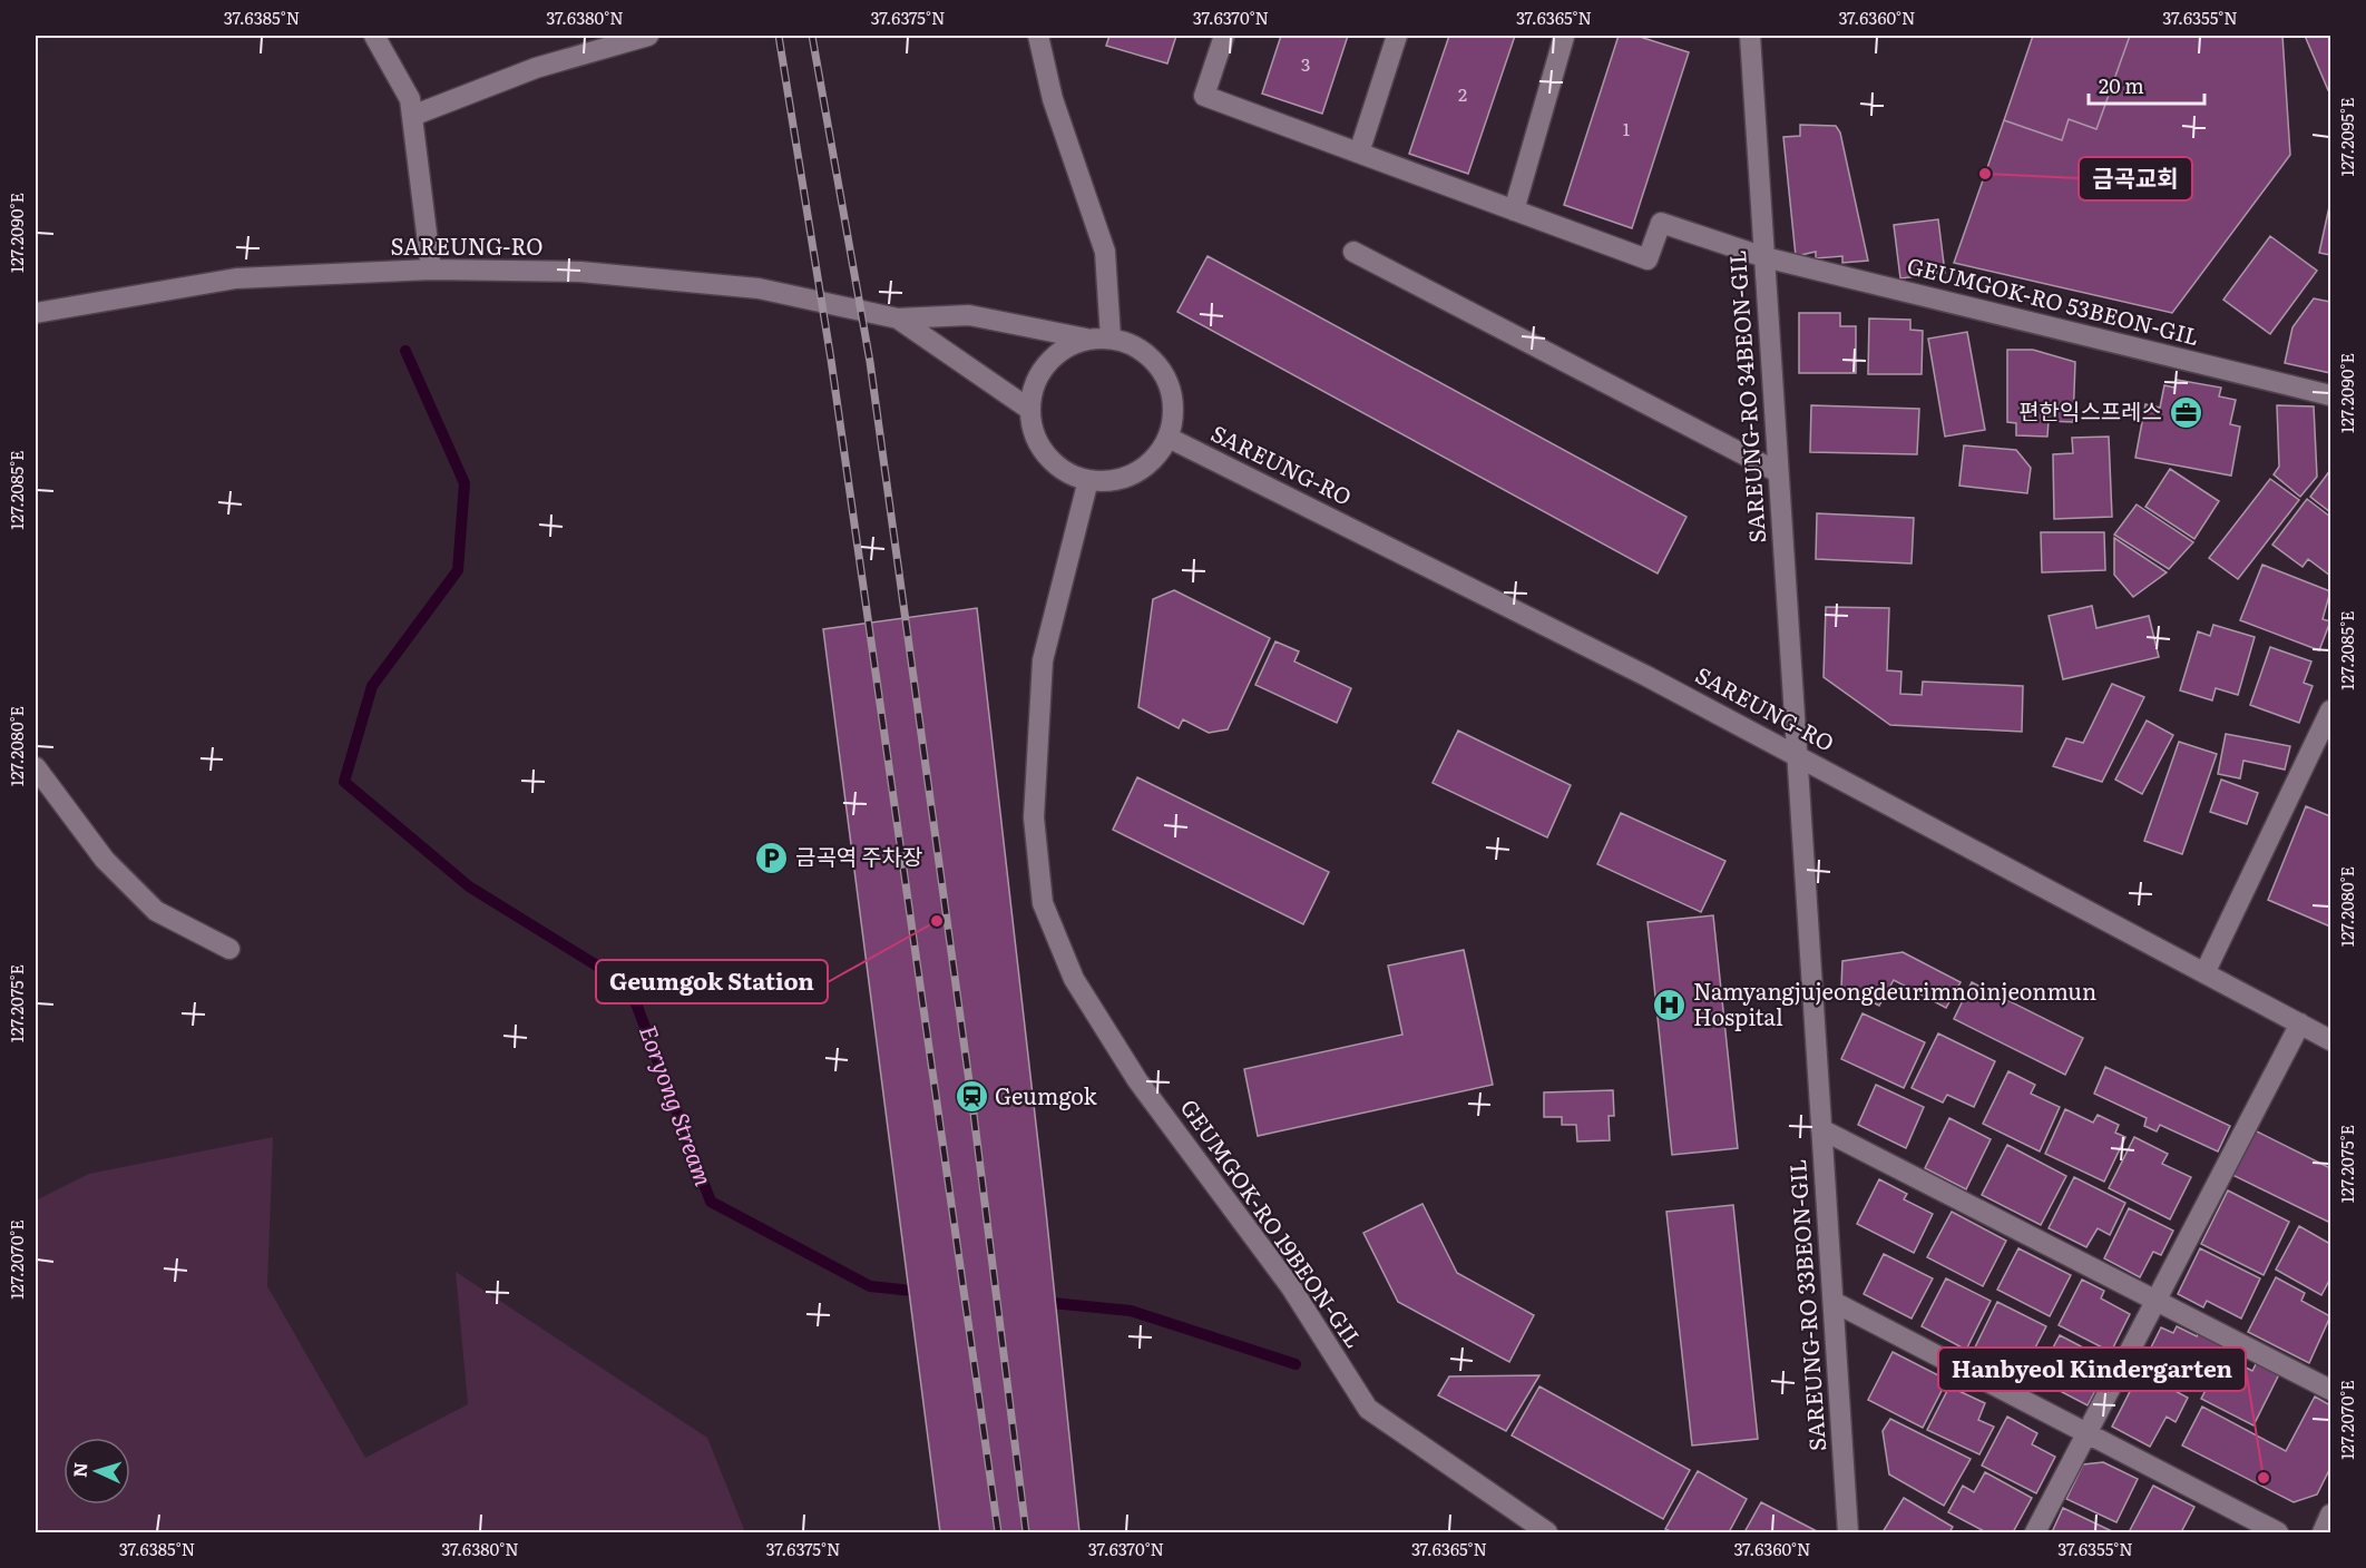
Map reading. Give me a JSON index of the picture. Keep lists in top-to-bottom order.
{
  "streets": {
    "street": [
      "SAREUNG-RO",
      "GEUMGOK-RO 53BEON-GIL",
      "SAREUNG-RO 34BEON-GIL",
      "GEUMGOK-RO 19BEON-GIL",
      "SAREUNG-RO 33BEON-GIL"
    ]
  },
  "crossings": [
    ["SAREUNG-RO", "SAREUNG-RO 34BEON-GIL"],
    ["SAREUNG-RO", "GEUMGOK-RO 19BEON-GIL"],
    ["SAREUNG-RO", "SAREUNG-RO 33BEON-GIL"],
    ["GEUMGOK-RO 53BEON-GIL", "SAREUNG-RO 34BEON-GIL"],
    ["SAREUNG-RO 34BEON-GIL", "SAREUNG-RO 33BEON-GIL"]
  ],
  "water": ["Eoryong Stream"],
  "places": {
    "other": ["금곡교회", "Geumgok Station", "Hanbyeol Kindergarten"],
    "office": ["편한익스프레스"],
    "parking": ["금곡역 주차장"],
    "hospital": ["Namyangjujeongdeurimnoinjeonmun Hospital"],
    "station": ["Geumgok"]
  },
  "house_numbers": ["3", "2", "1"],
  "scale_bar": "20 m",
  "north": "left",
  "coordinates": [
    "37.6385°N",
    "37.6380°N",
    "37.6375°N",
    "37.6370°N",
    "37.6365°N",
    "37.6360°N",
    "37.6355°N",
    "127.2095°E",
    "127.2090°E",
    "127.2085°E",
    "127.2080°E",
    "127.2075°E",
    "127.2070°E"
  ]
}
